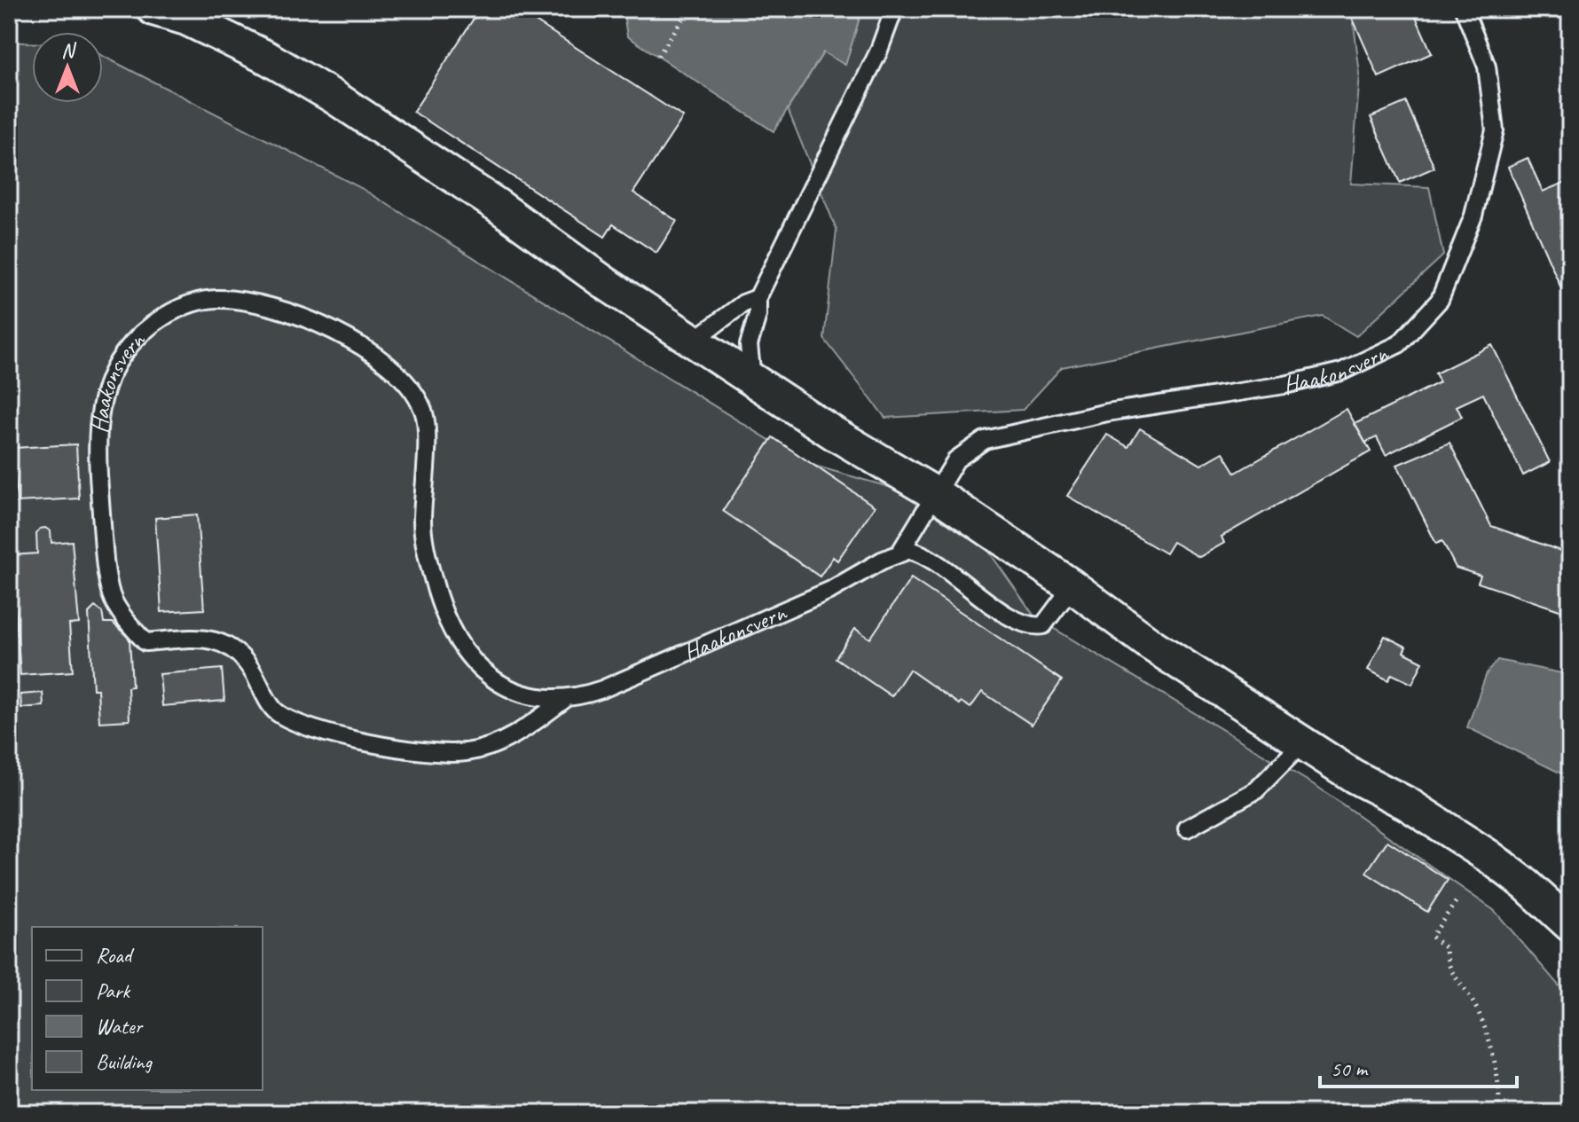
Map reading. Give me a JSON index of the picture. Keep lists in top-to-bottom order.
{
  "streets": {
    "lane": ["Haakonsvern"]
  },
  "legend": [
    "Road",
    "Park",
    "Water",
    "Building"
  ],
  "scale_bar": "50 m",
  "north": "top"
}
